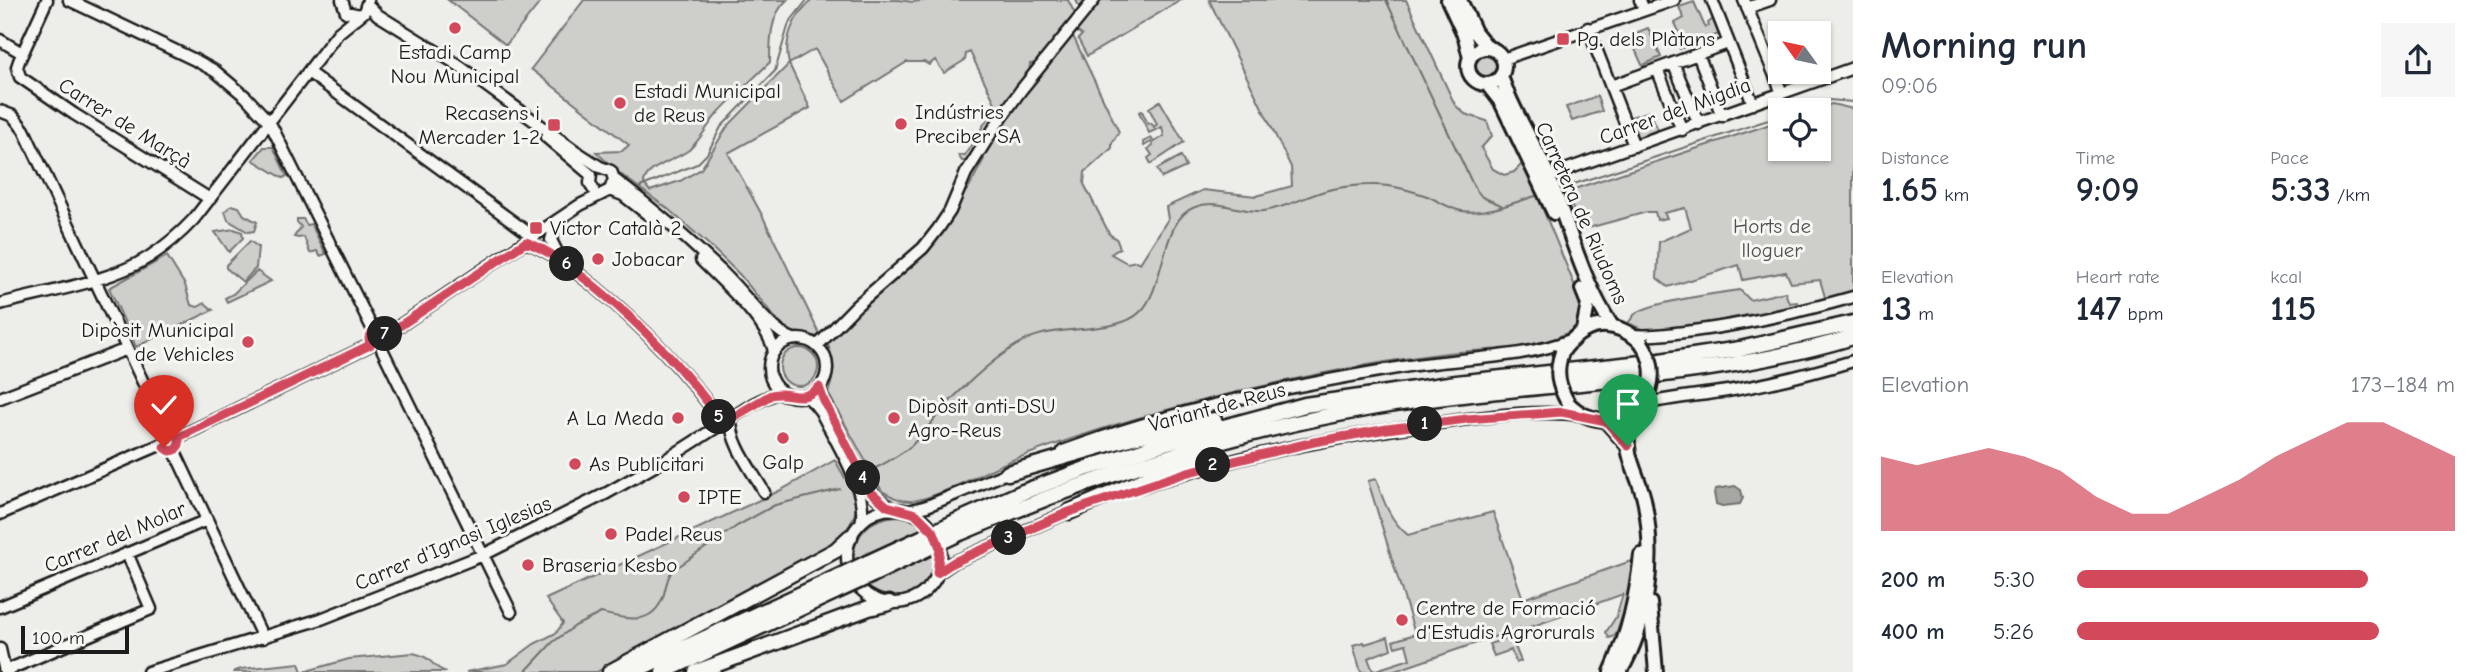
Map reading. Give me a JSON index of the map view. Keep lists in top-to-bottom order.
{
  "streets": {
    "highway": ["Variant de Reus"],
    "main road": ["Carretera de Riudoms"],
    "street": [
      "Carrer del Migdia",
      "Carrer de Marçà",
      "Carrer del Molar",
      "Carrer d'Ignasi Iglesias"
    ]
  },
  "crossings": [
    ["Carrer del Migdia", "Carretera de Riudoms"]
  ],
  "parks": ["Horts de lloguer"],
  "places": {
    "other": [
      "Estadi Camp Nou Municipal",
      "Estadi Municipal de Reus",
      "Indústries Preciber SA",
      "Jobacar",
      "Dipòsit Municipal de Vehicles",
      "A La Meda",
      "Dipòsit anti-DSU Agro-Reus",
      "Galp",
      "As Publicitari",
      "IPTE",
      "Padel Reus",
      "Braseria Kesbo",
      "Centre de Formació d'Estudis Agrorurals"
    ],
    "transit": ["Pg. dels Plàtans", "Recasens i Mercader 1-2", "Victor Català 2"]
  },
  "scale_bar": "100 m",
  "north": "top left",
  "page": {
    "heading": ["Morning run", "09:06"],
    "stats": [
      ["Distance", "1.65 km"],
      ["Time", "9:09"],
      ["Pace", "5:33 /km"],
      ["Elevation", "13 m"],
      ["Heart rate", "147 bpm"],
      ["kcal", "115"]
    ],
    "pins": [
      "6",
      "7",
      "5",
      "1",
      "2",
      "4",
      "3"
    ],
    "chart": ["Elevation", "173–184 m"],
    "list": [
      {
        "name": "200 m",
        "note": "5:30"
      },
      {
        "name": "400 m",
        "note": "5:26"
      }
    ],
    "scale": "100 m"
  }
}
